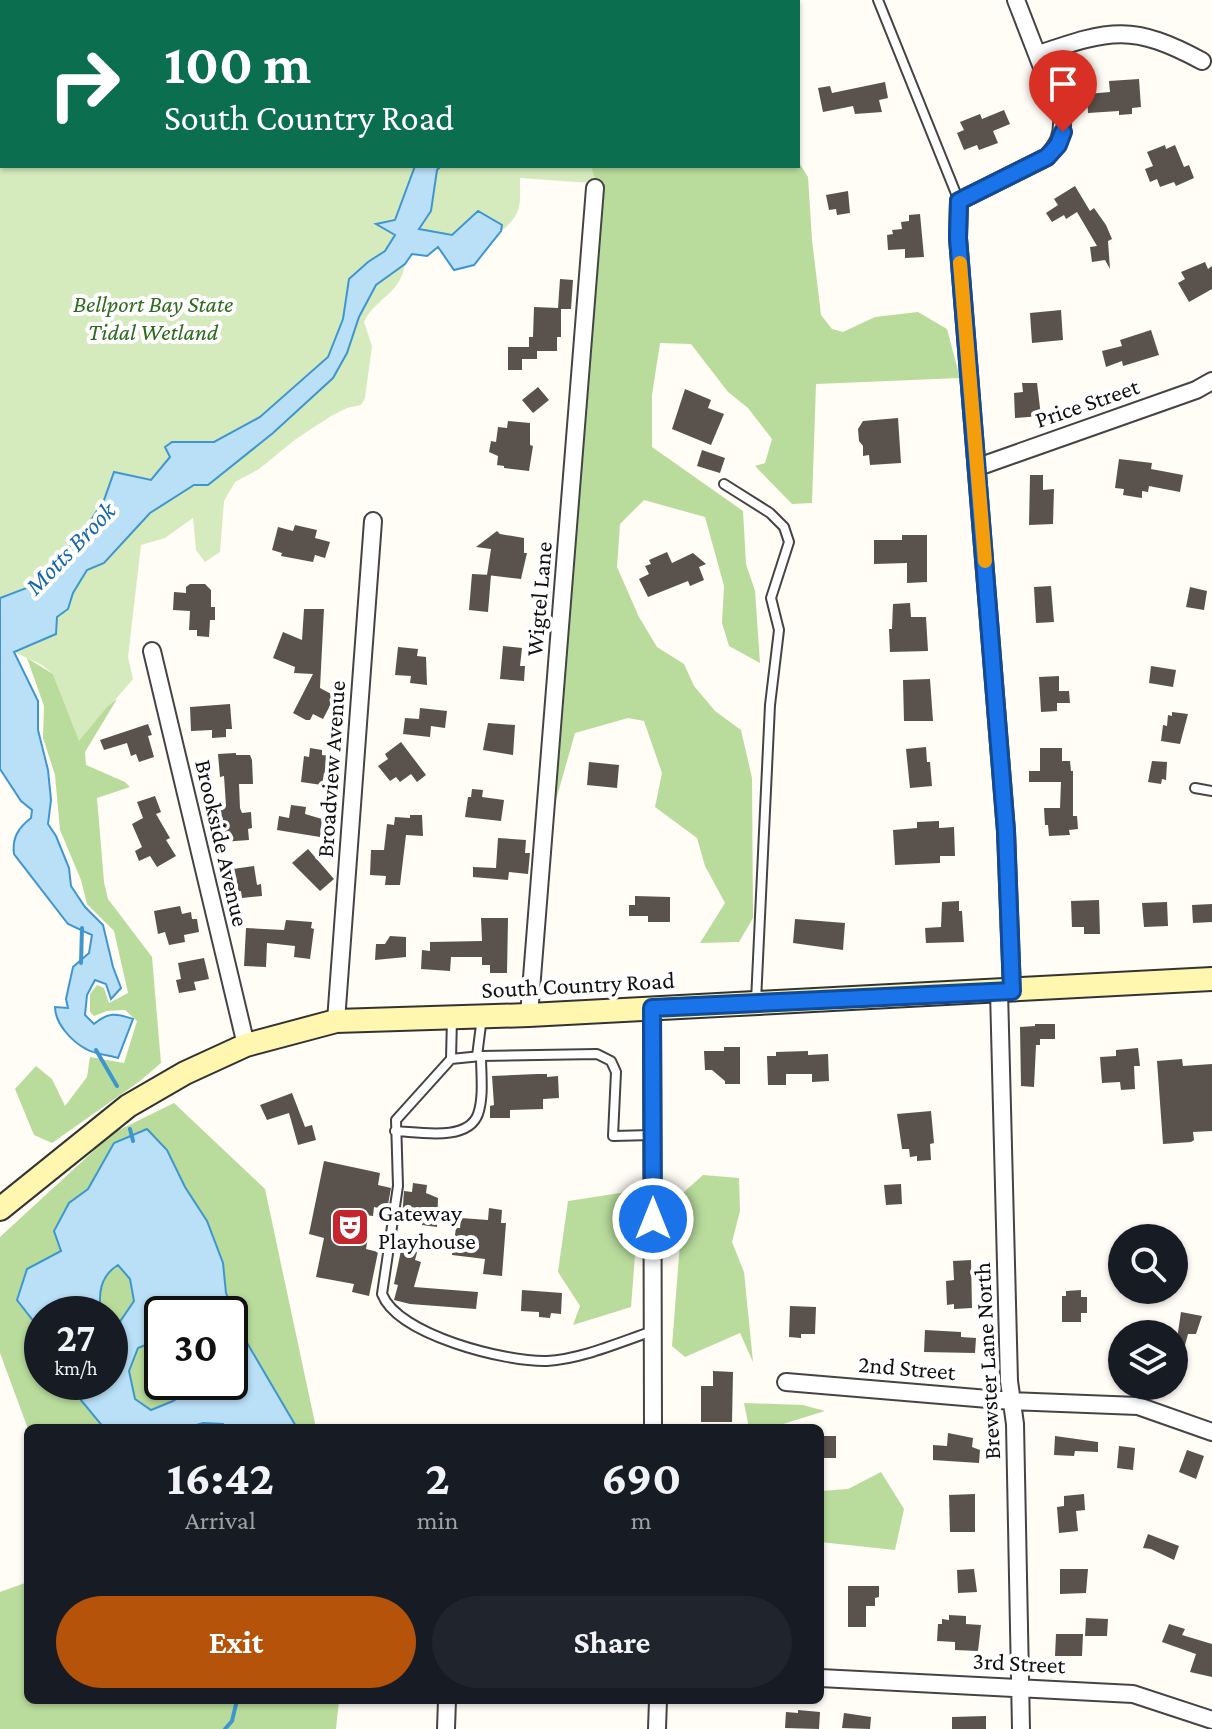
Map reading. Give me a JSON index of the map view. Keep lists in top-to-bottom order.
{
  "streets": {
    "main road": ["South Country Road"],
    "street": [
      "Price Street",
      "Wigtel Lane",
      "Broadview Avenue",
      "Brookside Avenue",
      "Brewster Lane North",
      "2nd Street",
      "3rd Street"
    ]
  },
  "crossings": [
    ["Price Street", "Brewster Lane North"],
    ["Wigtel Lane", "South Country Road"],
    ["Broadview Avenue", "South Country Road"],
    ["Brookside Avenue", "South Country Road"],
    ["South Country Road", "Brewster Lane North"],
    ["Brewster Lane North", "2nd Street"],
    ["Brewster Lane North", "3rd Street"]
  ],
  "water": ["Motts Brook"],
  "parks": ["Bellport Bay State Tidal Wetland"],
  "places": {
    "theatre": ["Gateway Playhouse"]
  },
  "page": {
    "turn": ["100 m", "South Country Road"],
    "speed": "27 km/h",
    "limit": "30",
    "eta": [
      "16:42",
      "Arrival",
      "2",
      "min",
      "690",
      "m"
    ],
    "buttons": ["Exit", "Share"]
  }
}
